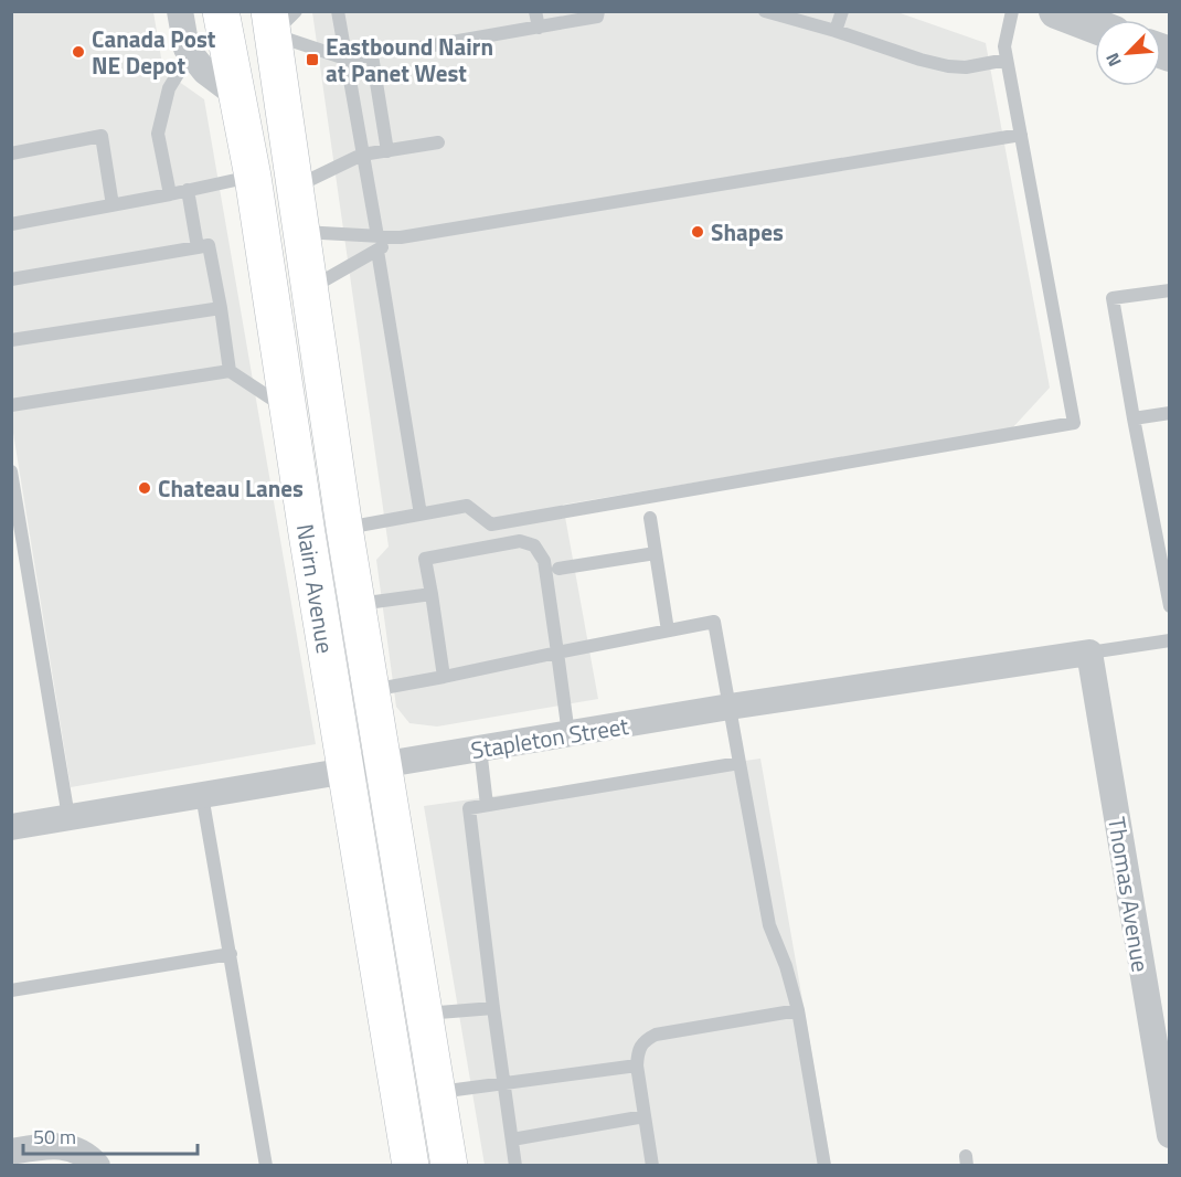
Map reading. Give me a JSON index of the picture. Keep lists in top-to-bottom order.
{
  "streets": {
    "main road": ["Nairn Avenue"],
    "street": ["Stapleton Street", "Thomas Avenue"]
  },
  "crossings": [
    ["Nairn Avenue", "Stapleton Street"],
    ["Stapleton Street", "Thomas Avenue"]
  ],
  "places": {
    "other": ["Canada Post NE Depot", "Shapes", "Chateau Lanes"],
    "transit": ["Eastbound Nairn at Panet West"]
  },
  "scale_bar": "50 m",
  "north": "bottom left"
}
